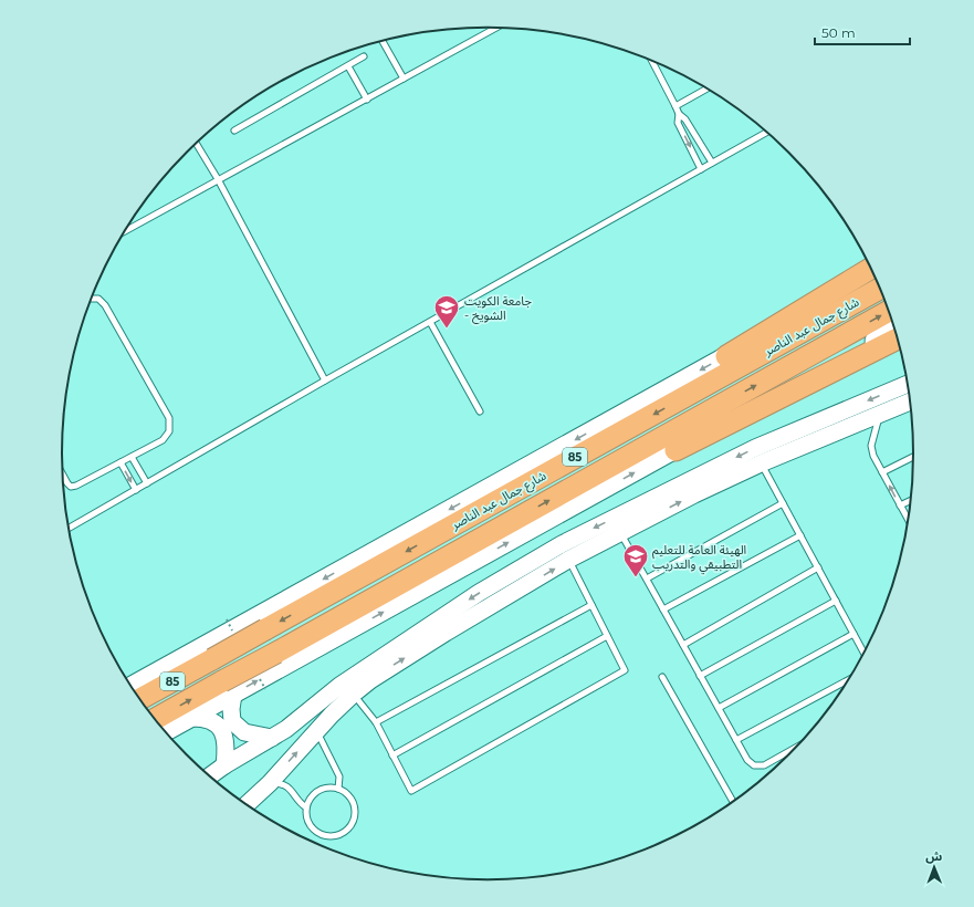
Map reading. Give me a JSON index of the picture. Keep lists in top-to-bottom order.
{
  "streets": {
    "highway": ["شارع جمال عبد الناصر", "85"]
  },
  "places": {
    "school or university": ["جامعة الكويت - الشويخ", "الهيئة العامة للتعليم التطبيقي والتدريب"]
  },
  "scale_bar": "50 m",
  "north": "top"
}
